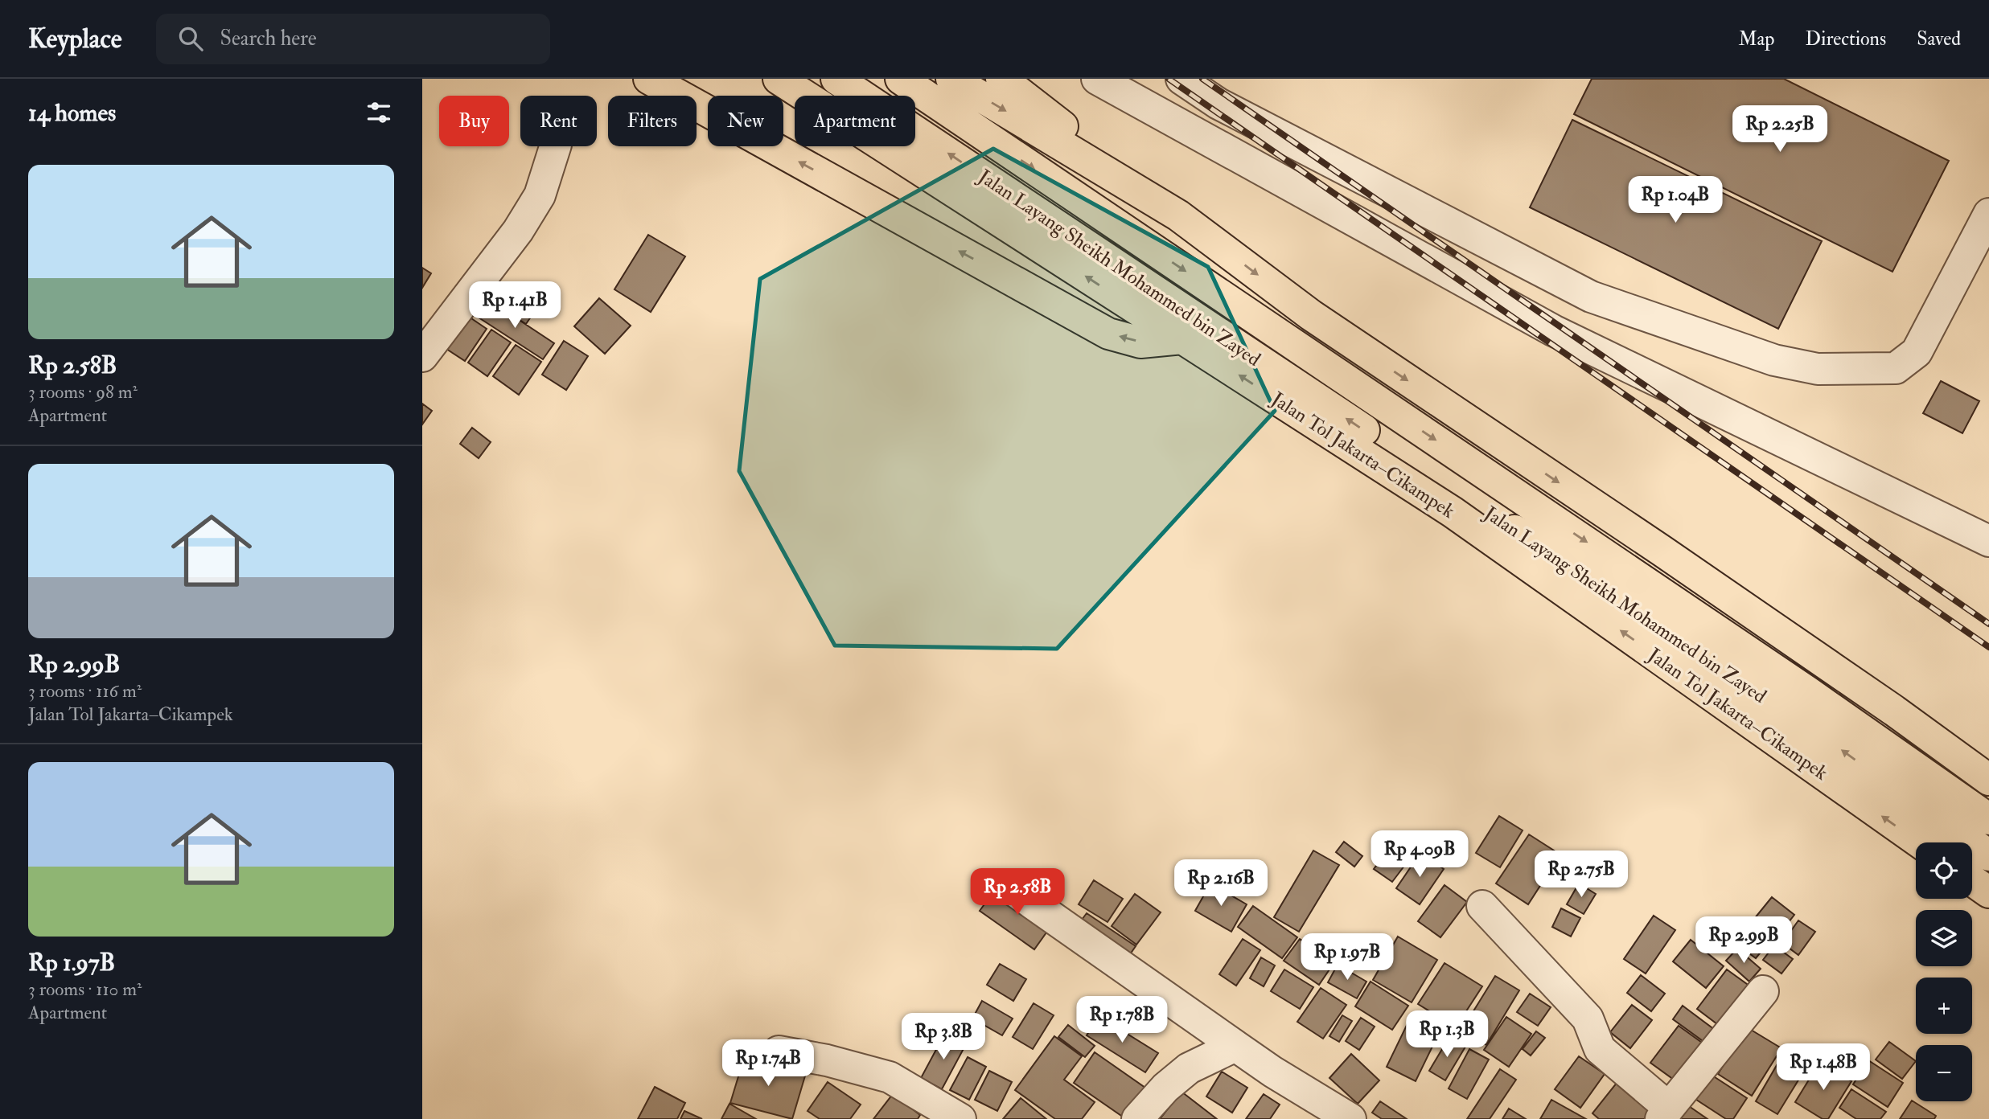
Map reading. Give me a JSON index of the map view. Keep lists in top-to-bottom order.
{
  "streets": {
    "highway": ["Jalan Layang Sheikh Mohammed bin Zayed", "Jalan Tol Jakarta–Cikampek"]
  },
  "page": {
    "header": "Keyplace",
    "search": "Search here",
    "nav": ["Map", "Directions", "Saved"],
    "heading": "14 homes",
    "chip": [
      "Buy",
      "Rent",
      "Filters",
      "New",
      "Apartment"
    ],
    "price": [
      "Rp 2.25B",
      "Rp 1.04B",
      "Rp 1.41B",
      "Rp 4.09B",
      "Rp 2.75B",
      "Rp 2.16B",
      "Rp 2.58B",
      "Rp 2.99B",
      "Rp 1.97B",
      "Rp 1.78B",
      "Rp 1.3B",
      "Rp 3.8B",
      "Rp 1.74B",
      "Rp 1.48B"
    ],
    "list": [
      {
        "name": "Rp 2.58B",
        "note": "3 rooms · 98 m² · Apartment"
      },
      {
        "name": "Rp 2.99B",
        "note": "3 rooms · 116 m² · Jalan Tol Jakarta–Cikampek"
      },
      {
        "name": "Rp 1.97B",
        "note": "3 rooms · 110 m² · Apartment"
      }
    ],
    "map_buttons": ["+", "−"]
  }
}
